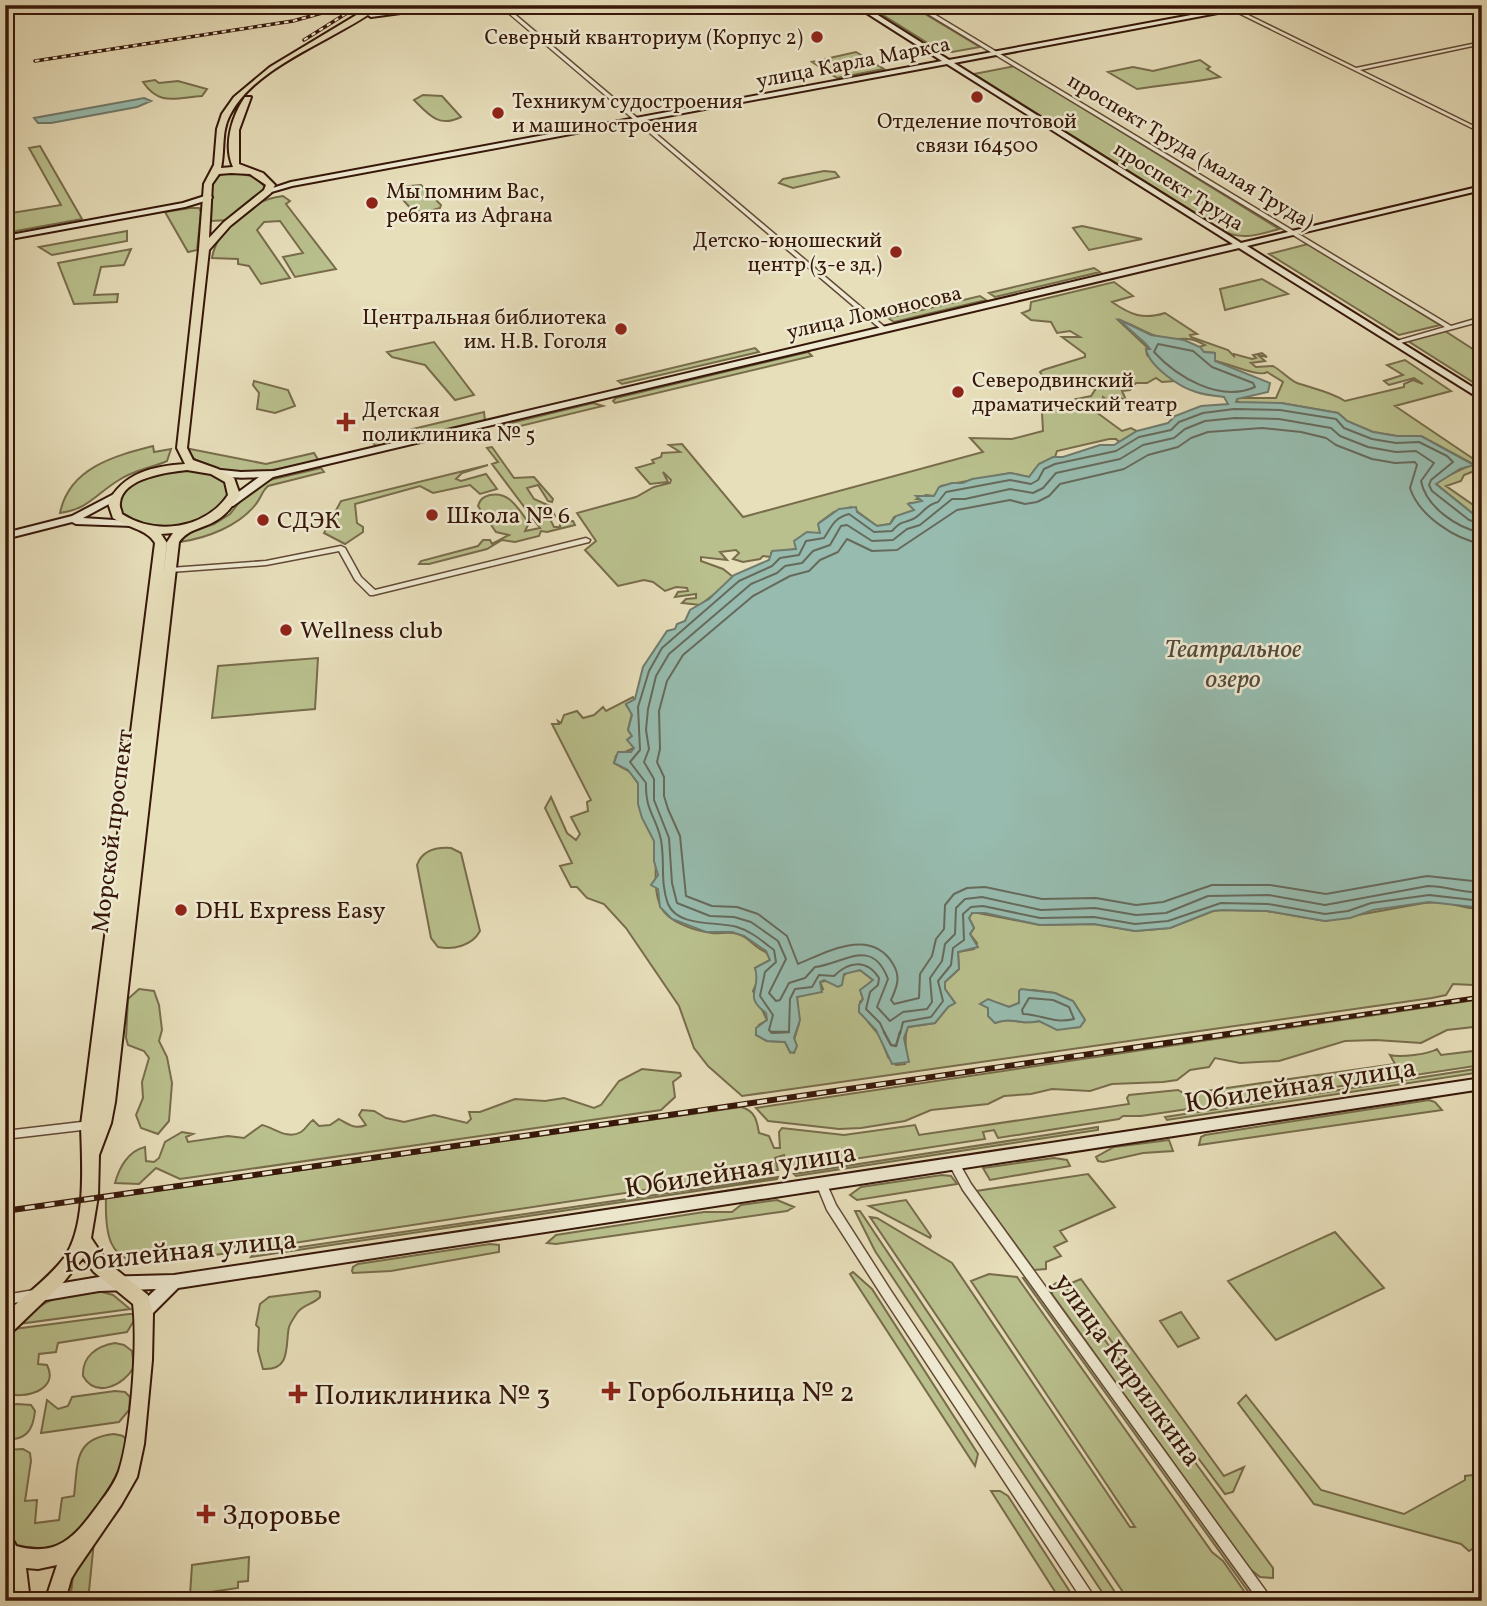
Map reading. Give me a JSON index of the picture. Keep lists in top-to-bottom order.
{
  "streets": {
    "main road": [
      "улица Карла Маркса",
      "проспект Труда",
      "улица Ломоносова",
      "Морской проспект",
      "Юбилейная улица"
    ],
    "street": ["проспект Труда (малая Труда)", "улица Кирилкина"]
  },
  "crossings": [
    ["улица Карла Маркса", "проспект Труда (малая Труда)"],
    ["улица Карла Маркса", "проспект Труда"],
    ["проспект Труда (малая Труда)", "улица Ломоносова"],
    ["проспект Труда", "улица Ломоносова"],
    ["Морской проспект", "Юбилейная улица"],
    ["Юбилейная улица", "улица Кирилкина"]
  ],
  "water": ["Театральное озеро"],
  "places": {
    "other": [
      "Северный кванториум (Корпус 2)",
      "Отделение почтовой связи 164500",
      "Техникум судостроения и машиностроения",
      "Мы помним Вас, ребята из Афгана",
      "Детско-юношеский центр (3-е зд.)",
      "Центральная библиотека им. Н.В. Гоголя",
      "Северодвинский драматический театр",
      "Школа № 6",
      "СДЭК",
      "Wellness club",
      "DHL Express Easy"
    ],
    "health": [
      "Детская поликлиника № 5",
      "Горбольница № 2",
      "Поликлиника № 3",
      "Здоровье"
    ]
  }
}
